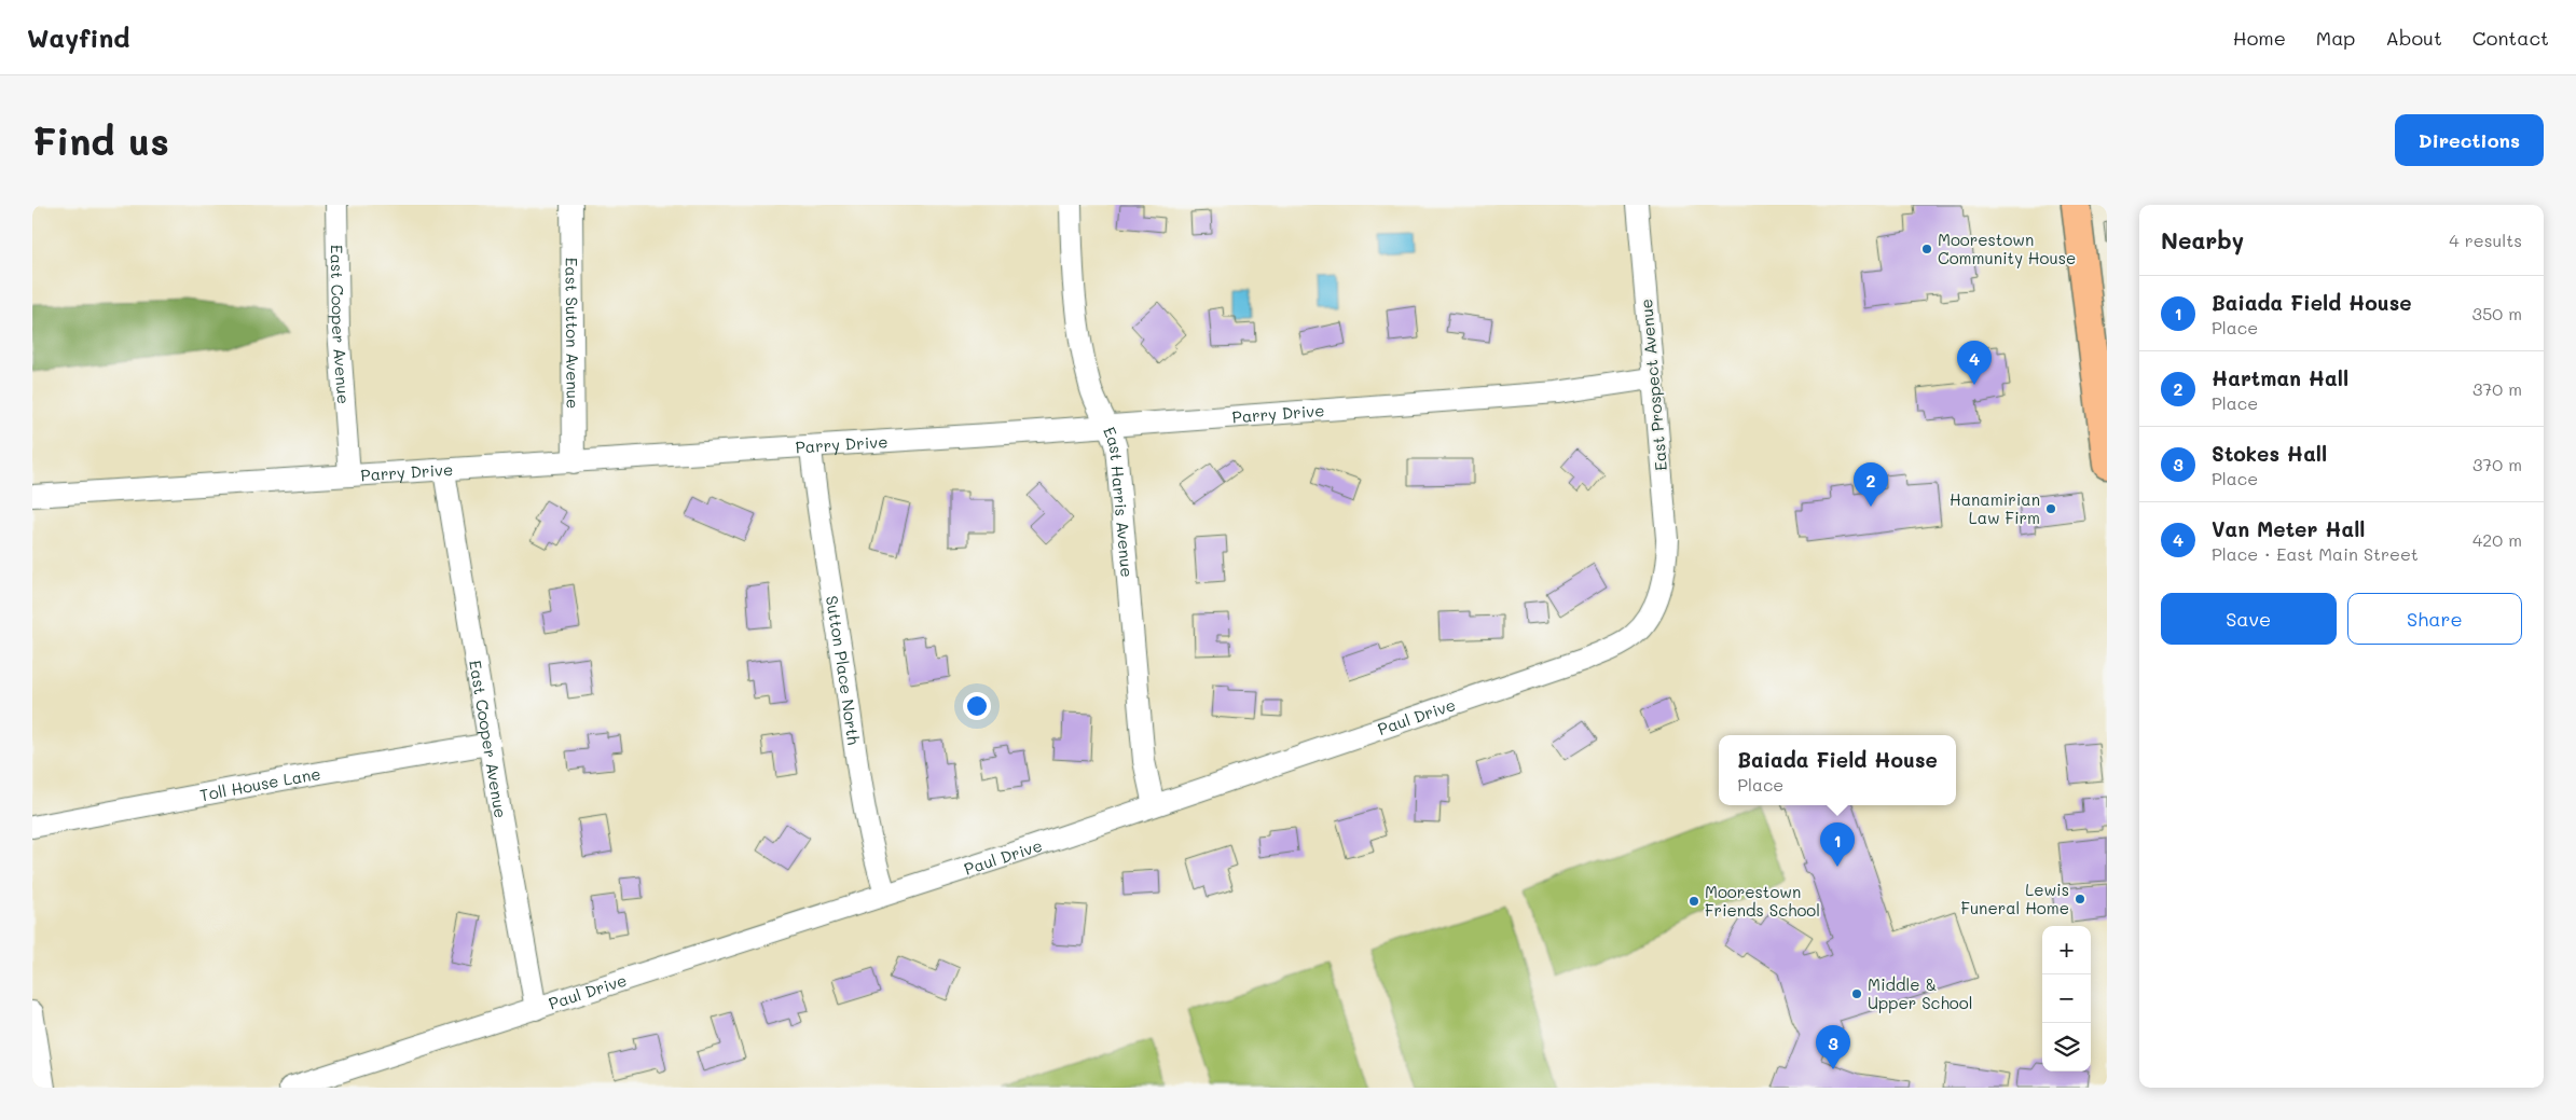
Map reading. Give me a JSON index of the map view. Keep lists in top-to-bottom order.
{
  "streets": {
    "street": [
      "East Cooper Avenue",
      "East Sutton Avenue",
      "East Prospect Avenue",
      "Parry Drive",
      "East Harris Avenue",
      "Sutton Place North",
      "Paul Drive",
      "Toll House Lane"
    ]
  },
  "crossings": [
    ["East Cooper Avenue", "Parry Drive"],
    ["East Cooper Avenue", "Paul Drive"],
    ["East Cooper Avenue", "Toll House Lane"],
    ["East Sutton Avenue", "Parry Drive"],
    ["East Prospect Avenue", "Parry Drive"],
    ["East Prospect Avenue", "Paul Drive"],
    ["Parry Drive", "East Harris Avenue"],
    ["Parry Drive", "Sutton Place North"],
    ["East Harris Avenue", "Paul Drive"],
    ["Sutton Place North", "Paul Drive"]
  ],
  "places": [
    "Moorestown Community House",
    "Hanamirian Law Firm",
    "Lewis Funeral Home",
    "Moorestown Friends School",
    "Middle & Upper School"
  ],
  "page": {
    "header": "Wayfind",
    "nav": [
      "Home",
      "Map",
      "About",
      "Contact"
    ],
    "buttons": [
      "Directions",
      ["Save", "Share"]
    ],
    "title": "Find us",
    "heading": ["Nearby", "4 results"],
    "list": [
      {
        "mark": "1",
        "name": "Baiada Field House",
        "note": "Place",
        "value": "350 m"
      },
      {
        "mark": "2",
        "name": "Hartman Hall",
        "note": "Place",
        "value": "370 m"
      },
      {
        "mark": "3",
        "name": "Stokes Hall",
        "note": "Place",
        "value": "370 m"
      },
      {
        "mark": "4",
        "name": "Van Meter Hall",
        "note": "Place · East Main Street",
        "value": "420 m"
      }
    ],
    "pins": [
      "4",
      "2",
      "1",
      "3"
    ],
    "popup": ["Baiada Field House", "Place"],
    "map_buttons": ["+", "−"]
  }
}
